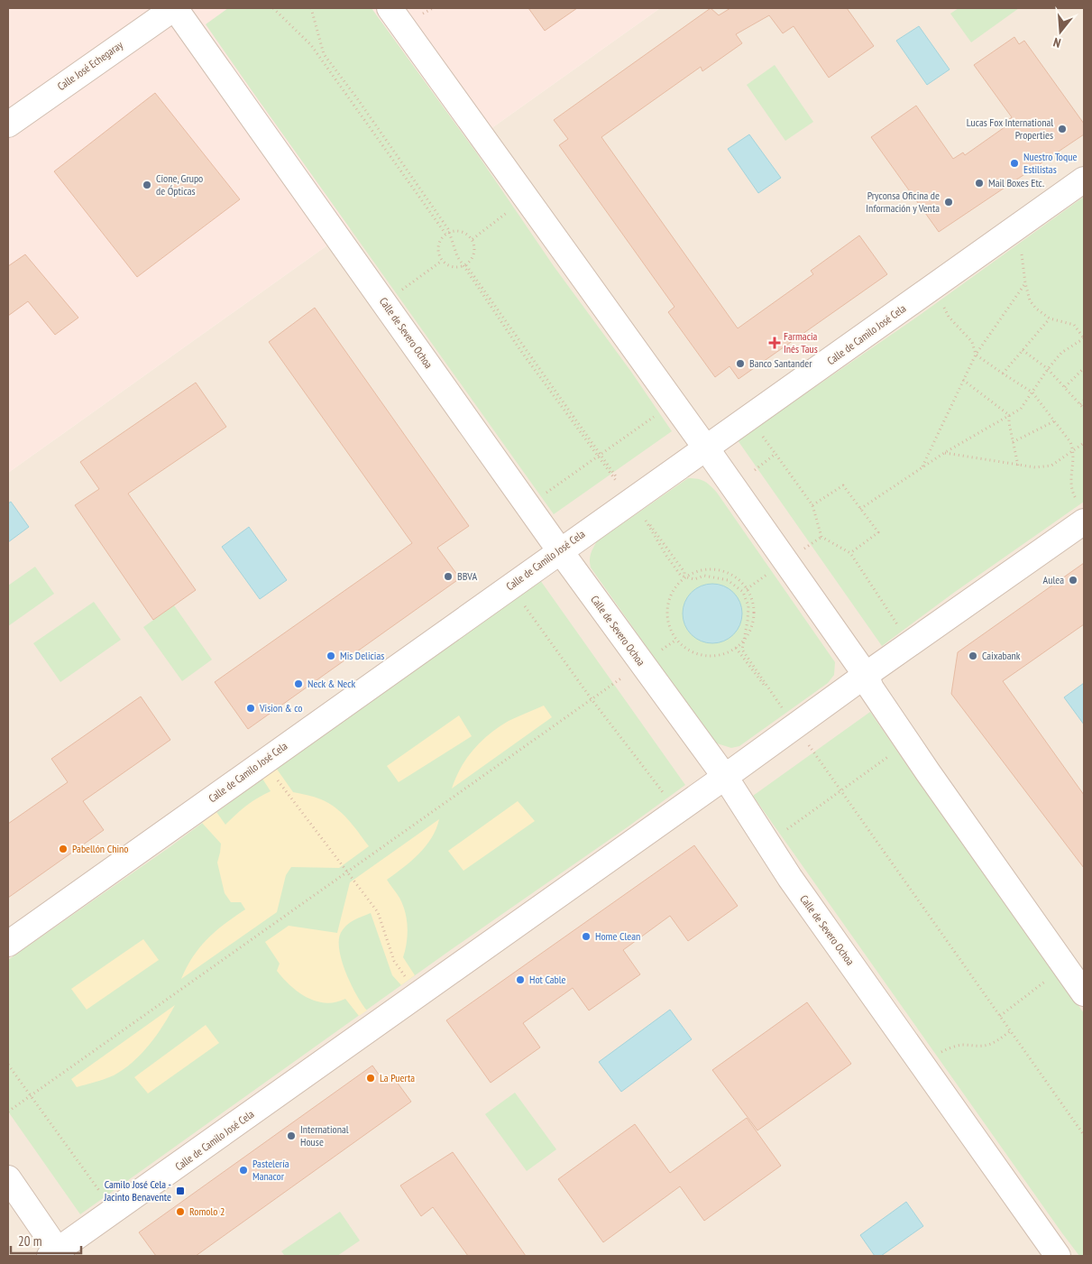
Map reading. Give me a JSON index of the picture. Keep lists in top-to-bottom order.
{
  "streets": {
    "street": ["Calle José Echegaray", "Calle de Severo Ochoa", "Calle de Camilo José Cela"]
  },
  "crossings": [
    ["Calle José Echegaray", "Calle de Severo Ochoa"],
    ["Calle de Severo Ochoa", "Calle de Camilo José Cela"]
  ],
  "places": {
    "other": [
      "Lucas Fox International Properties",
      "Nuestro Toque Estilistas",
      "Mail Boxes Etc.",
      "Cione, Grupo de Ópticas",
      "Pryconsa Oficina de Información y Venta",
      "Banco Santander",
      "BBVA",
      "Aulea",
      "Mis Delicias",
      "Caixabank",
      "Neck & Neck",
      "Vision & co",
      "Pabellón Chino",
      "Home Clean",
      "Hot Cable",
      "La Puerta",
      "International House",
      "Pastelería Manacor",
      "Romolo 2"
    ],
    "health": ["Farmacia Inés Taus"],
    "transit": ["Camilo José Cela - Jacinto Benavente"]
  },
  "scale_bar": "20 m",
  "north": "bottom"
}
